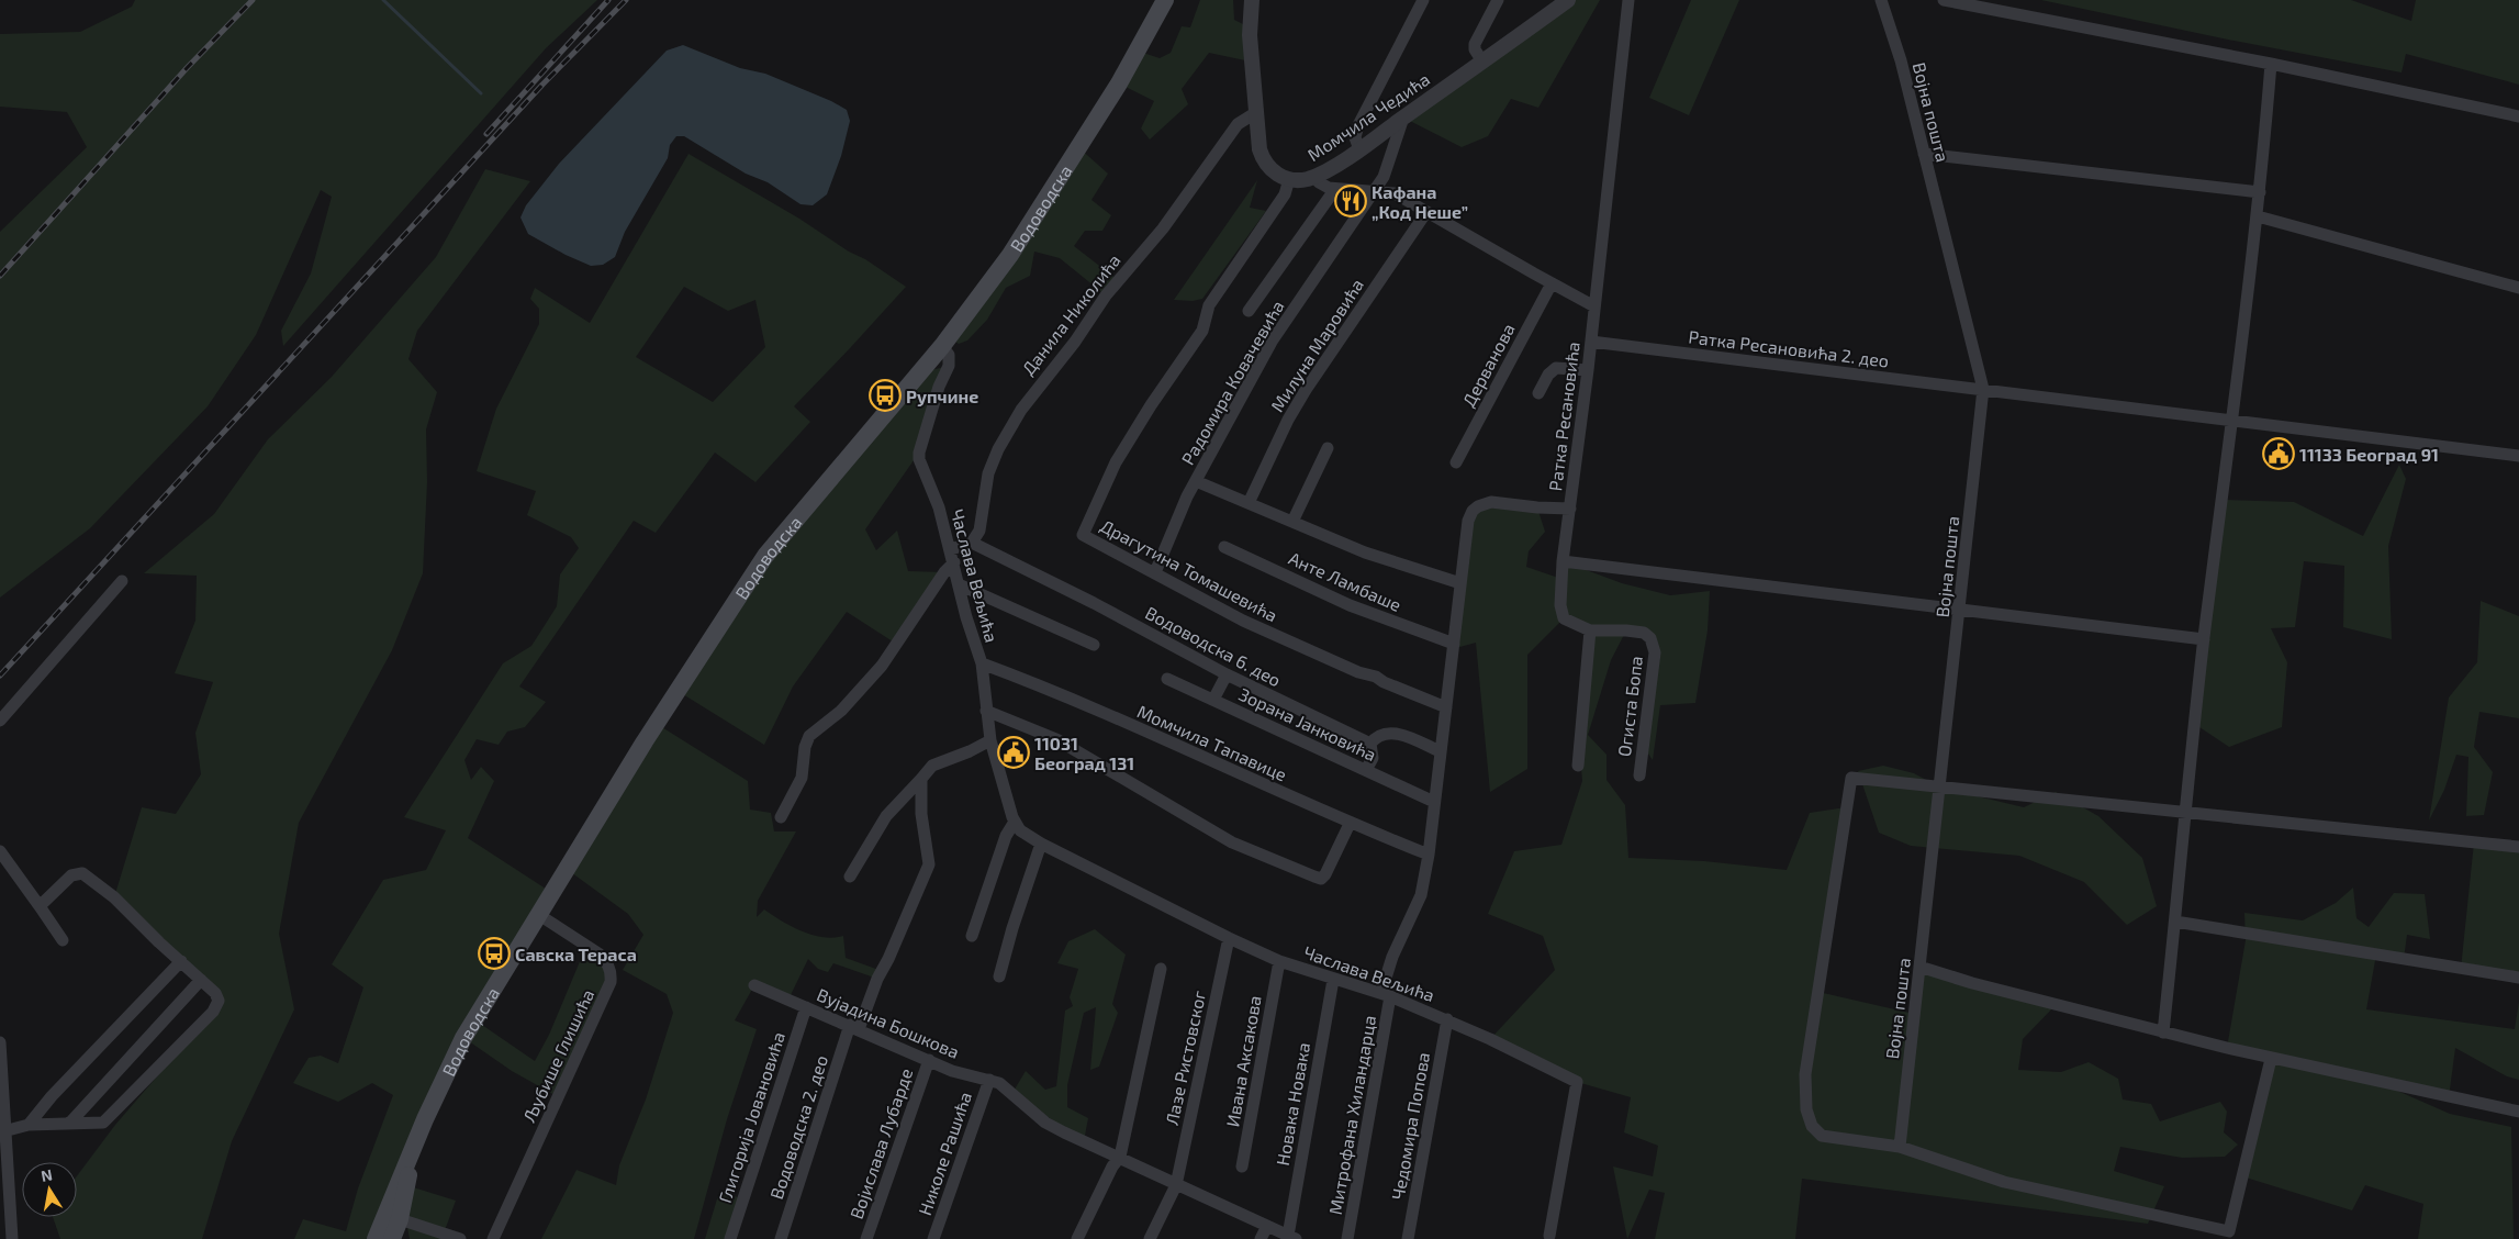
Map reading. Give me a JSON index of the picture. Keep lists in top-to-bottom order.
{
  "streets": {
    "main road": ["Водоводска"],
    "street": [
      "Војна пошта",
      "Момчила Чедића",
      "Данила Николића",
      "Милуна Маровића",
      "Ратка Ресановића 2. део",
      "Дерванова",
      "Радомира Ковачевића",
      "Ратка Ресановића",
      "Драгутина Томашевића",
      "Часлава Вељића",
      "Анте Ламбаше",
      "Водоводска 6. део",
      "Огиста Бопа",
      "Зорана Јанковића",
      "Момчила Тапавице",
      "Вујадина Бошкова",
      "Љубише Глишића",
      "Лазе Ристовског",
      "Ивана Аксакова",
      "Новака Новака",
      "Митрофана Хиландарца",
      "Глигорија Јовановића",
      "Чедомира Попова",
      "Водоводска 2. део",
      "Војислава Лубарде",
      "Николе Рашића"
    ]
  },
  "crossings": [
    ["Војна пошта", "Ратка Ресановића 2. део"],
    ["Момчила Чедића", "Радомира Ковачевића"],
    ["Момчила Чедића", "Драгутина Томашевића"],
    ["Водоводска", "Часлава Вељића"],
    ["Водоводска", "Љубише Глишића"],
    ["Данила Николића", "Водоводска 6. део"],
    ["Ратка Ресановића 2. део", "Ратка Ресановића"],
    ["Радомира Ковачевића", "Драгутина Томашевића"],
    ["Ратка Ресановића", "Драгутина Томашевића"],
    ["Ратка Ресановића", "Часлава Вељића"],
    ["Ратка Ресановића", "Анте Ламбаше"],
    ["Ратка Ресановића", "Огиста Бопа"],
    ["Ратка Ресановића", "Зорана Јанковића"],
    ["Ратка Ресановића", "Момчила Тапавице"],
    ["Ратка Ресановића", "Митрофана Хиландарца"],
    ["Часлава Вељића", "Момчила Тапавице"],
    ["Часлава Вељића", "Лазе Ристовског"],
    ["Часлава Вељића", "Ивана Аксакова"],
    ["Часлава Вељића", "Новака Новака"],
    ["Часлава Вељића", "Митрофана Хиландарца"],
    ["Часлава Вељића", "Чедомира Попова"],
    ["Вујадина Бошкова", "Лазе Ристовског"],
    ["Вујадина Бошкова", "Новака Новака"],
    ["Вујадина Бошкова", "Глигорија Јовановића"],
    ["Вујадина Бошкова", "Водоводска 2. део"],
    ["Вујадина Бошкова", "Војислава Лубарде"],
    ["Вујадина Бошкова", "Николе Рашића"]
  ],
  "places": {
    "restaurant": ["Кафана „Код Неше”"],
    "bus stop": ["Рупчине", "Савска Тераса"],
    "public building": ["11133 Београд 91", "11031 Београд 131"]
  },
  "north": "top"
}
